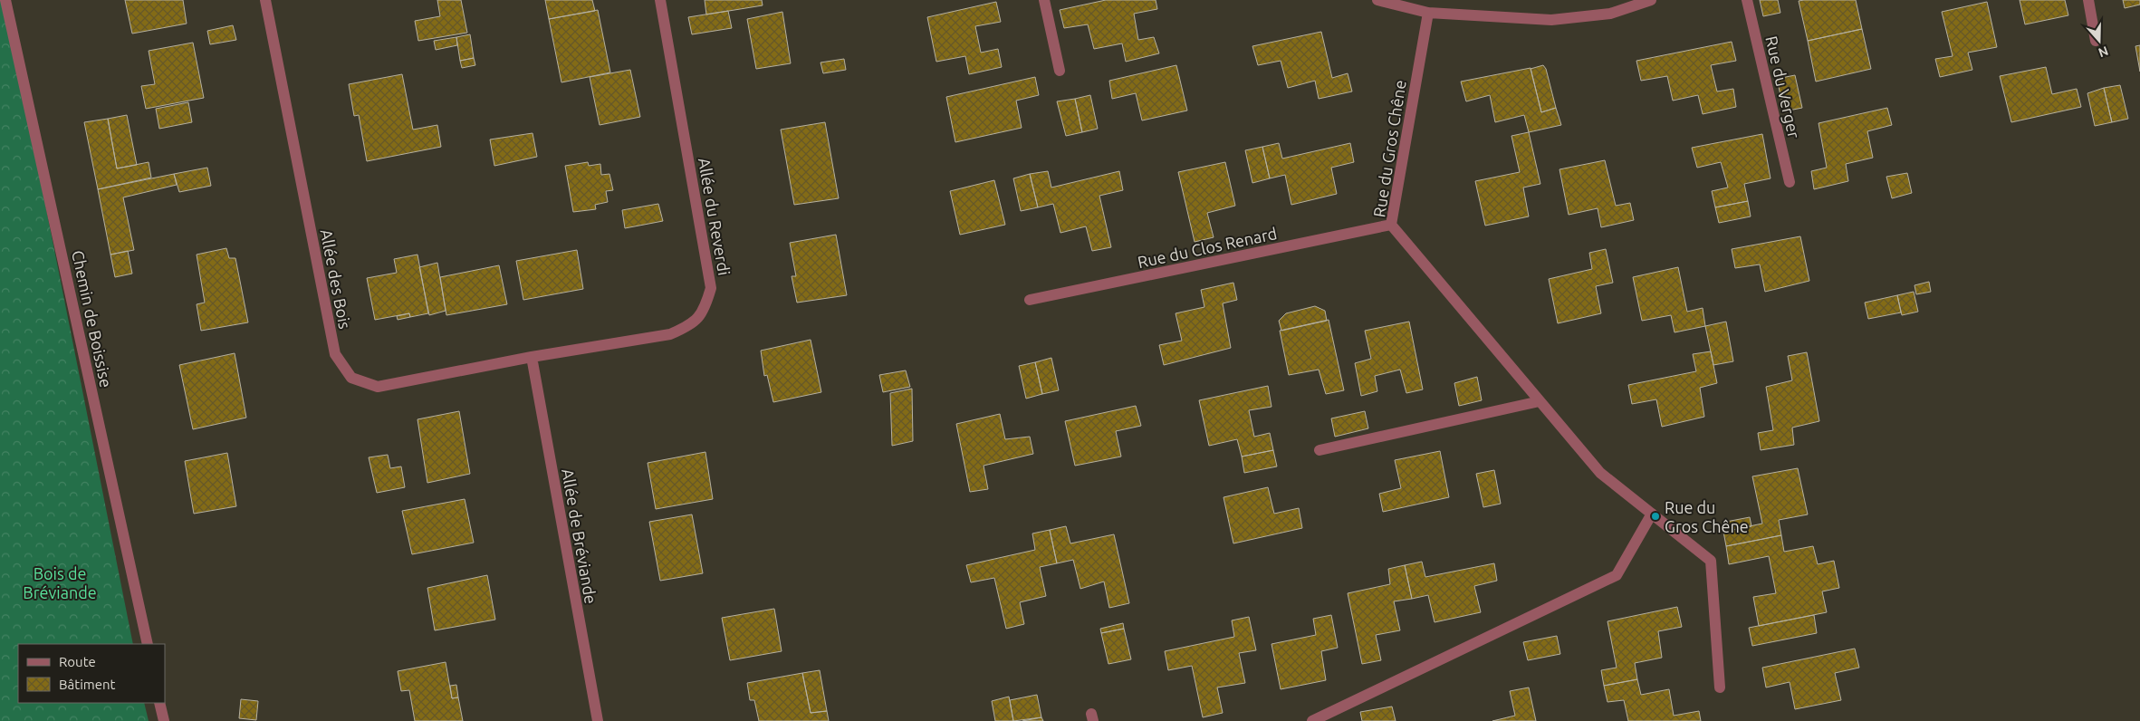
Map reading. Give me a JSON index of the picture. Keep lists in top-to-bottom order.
{
  "streets": {
    "street": [
      "Rue du Verger",
      "Rue du Gros Chêne",
      "Allée du Reverdi",
      "Rue du Clos Renard",
      "Allée des Bois",
      "Chemin de Boissise",
      "Allée de Bréviande"
    ]
  },
  "crossings": [
    ["Rue du Gros Chêne", "Rue du Clos Renard"],
    ["Allée du Reverdi", "Allée des Bois"],
    ["Allée du Reverdi", "Allée de Bréviande"],
    ["Allée des Bois", "Allée de Bréviande"]
  ],
  "parks": ["Bois de Bréviande"],
  "places": ["Rue du Gros Chêne"],
  "legend": ["Route", "Bâtiment"],
  "north": "bottom"
}
